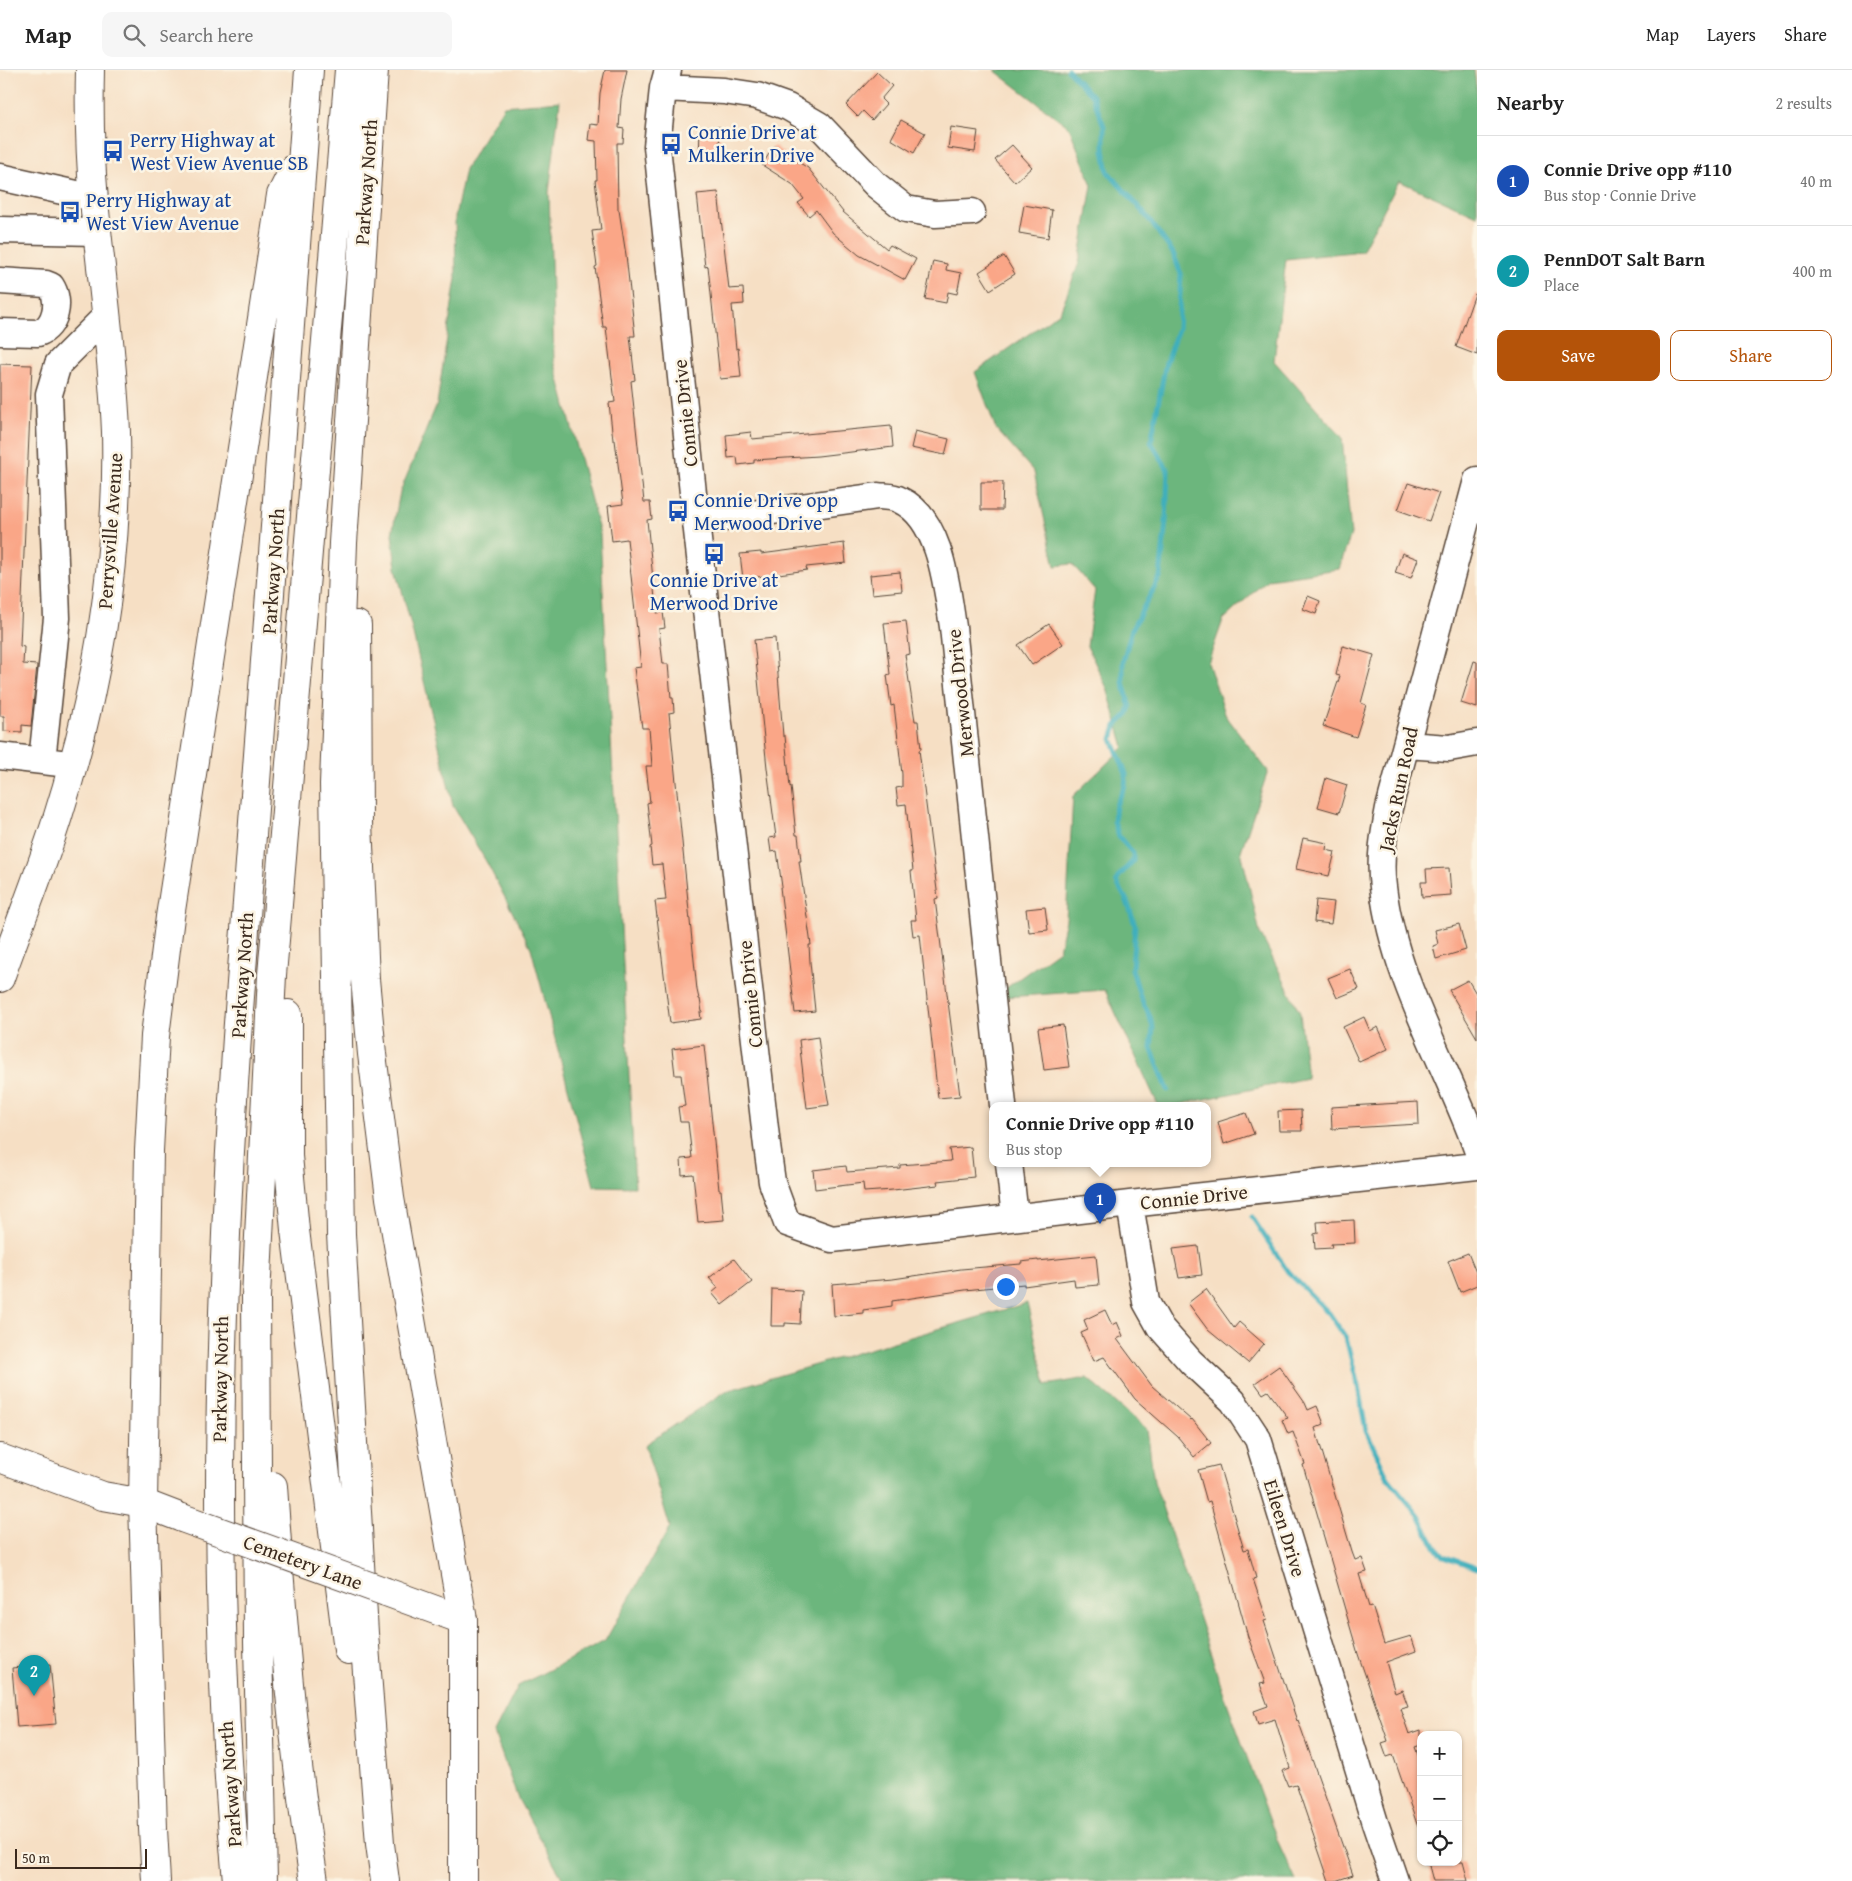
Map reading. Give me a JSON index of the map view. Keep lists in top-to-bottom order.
{
  "streets": {
    "main road": ["Parkway North", "Perrysville Avenue", "Cemetery Lane"],
    "street": [
      "Connie Drive",
      "Merwood Drive",
      "Jacks Run Road",
      "Eileen Drive"
    ]
  },
  "crossings": [
    ["Connie Drive", "Merwood Drive"],
    ["Connie Drive", "Eileen Drive"]
  ],
  "places": {
    "bus stop": [
      "Connie Drive at Mulkerin Drive",
      "Perry Highway at West View Avenue SB",
      "Perry Highway at West View Avenue",
      "Connie Drive opp Merwood Drive",
      "Connie Drive at Merwood Drive"
    ]
  },
  "scale_bar": "50 m",
  "page": {
    "header": "Map",
    "search": "Search here",
    "nav": ["Map", "Layers", "Share"],
    "heading": ["Nearby", "2 results"],
    "list": [
      {
        "mark": "1",
        "name": "Connie Drive opp #110",
        "note": "Bus stop · Connie Drive",
        "value": "40 m"
      },
      {
        "mark": "2",
        "name": "PennDOT Salt Barn",
        "note": "Place",
        "value": "400 m"
      }
    ],
    "buttons": ["Save", "Share"],
    "popup": ["Connie Drive opp #110", "Bus stop"],
    "pins": ["1", "2"],
    "map_buttons": ["+", "−"],
    "scale": "50 m"
  }
}
